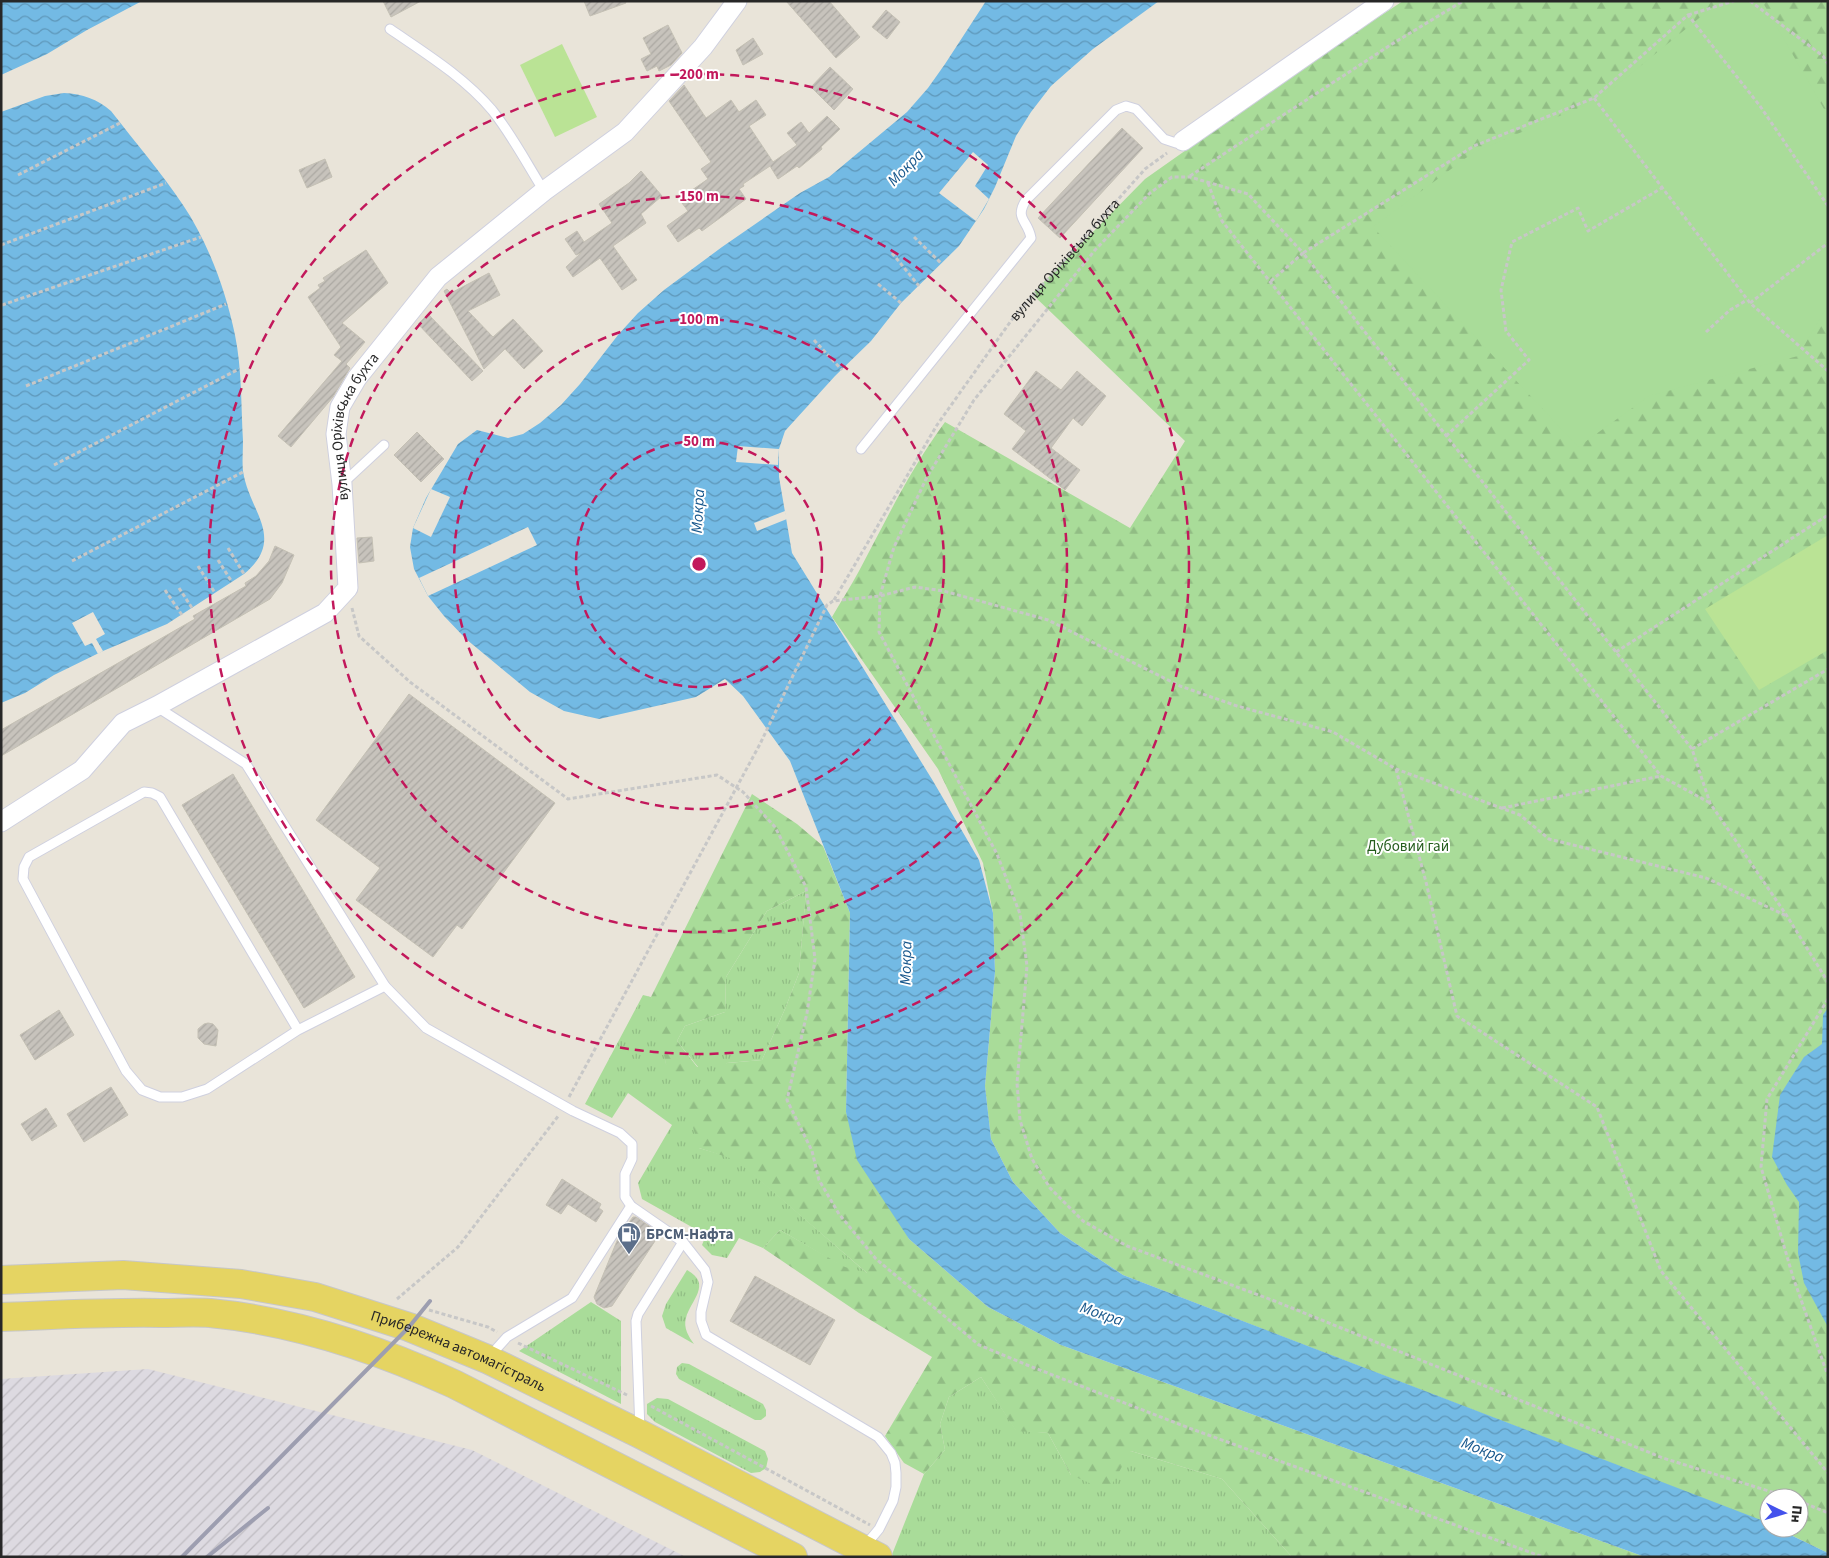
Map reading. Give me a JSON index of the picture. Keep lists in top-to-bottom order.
{
  "streets": {
    "main road": ["Прибережна автомагістраль"],
    "street": ["вулиця Оріхівська бухта"]
  },
  "water": ["Мокра"],
  "parks": ["Дубовий гай"],
  "places": {
    "fuel station": ["БРСМ-Нафта"]
  },
  "north": "right",
  "rings": [
    "200 m",
    "150 m",
    "100 m",
    "50 m"
  ]
}
